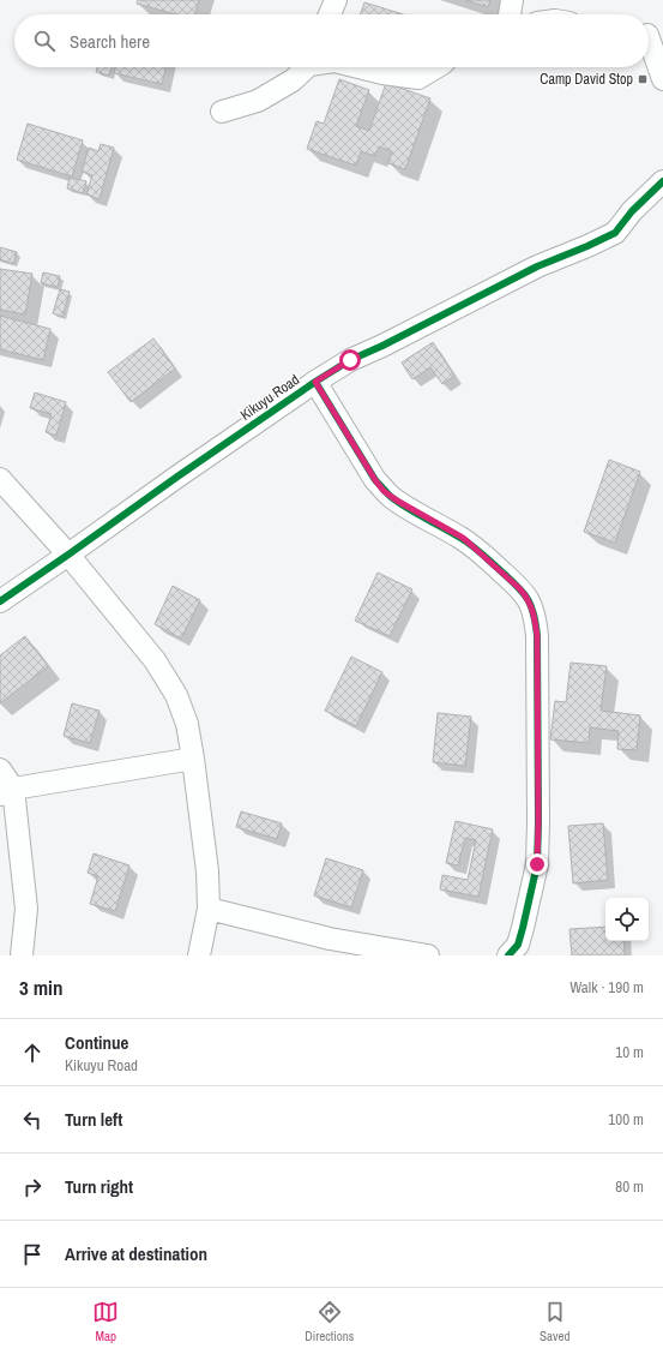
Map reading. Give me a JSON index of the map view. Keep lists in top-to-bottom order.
{
  "streets": {
    "street": ["Kikuyu Road"]
  },
  "places": {
    "transit": ["Camp David Stop"]
  },
  "page": {
    "search": "Search here",
    "heading": ["3 min", "Walk · 190 m"],
    "list": [
      ["Continue", "Kikuyu Road", "10 m"],
      ["Turn left", "100 m"],
      ["Turn right", "80 m"],
      "Arrive at destination"
    ],
    "nav": ["Map", "Directions", "Saved"]
  }
}
